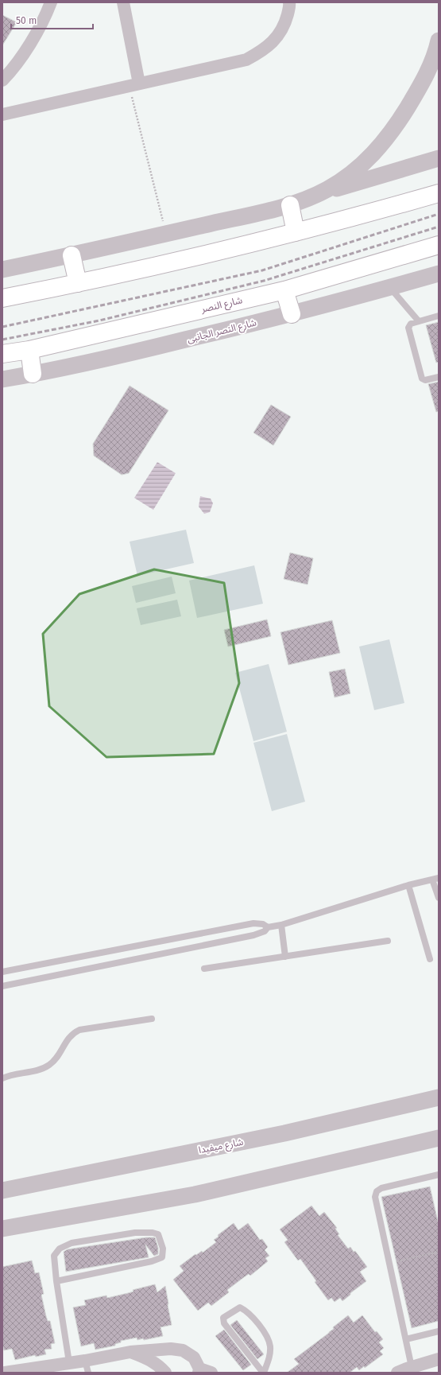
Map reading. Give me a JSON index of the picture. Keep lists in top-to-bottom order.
{
  "streets": {
    "main road": ["شارع النصر"],
    "street": ["شارع النصر الجانبى", "شارع ميفيدا"]
  },
  "scale_bar": "50 m"
}
